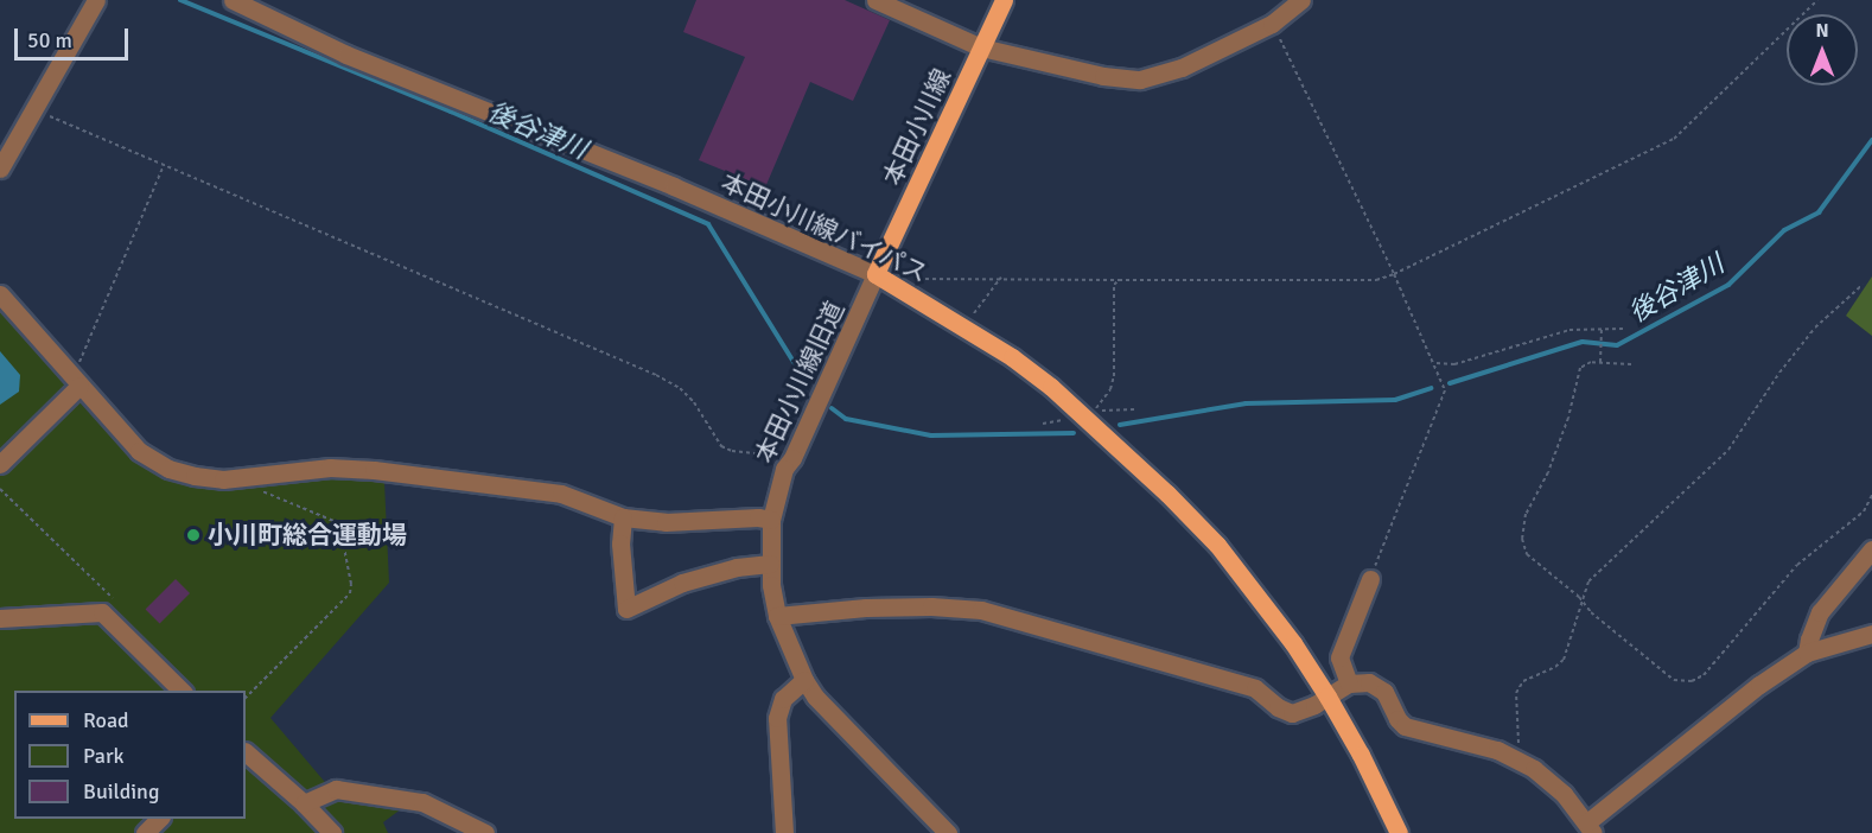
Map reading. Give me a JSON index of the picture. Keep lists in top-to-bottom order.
{
  "streets": {
    "main road": ["本田小川線", "本田小川線バイパス"],
    "street": ["本田小川線旧道"]
  },
  "crossings": [
    ["本田小川線", "本田小川線バイパス"],
    ["本田小川線", "本田小川線旧道"],
    ["本田小川線バイパス", "本田小川線旧道"]
  ],
  "water": ["後谷津川"],
  "places": ["小川町総合運動場"],
  "legend": ["Road", "Park", "Building"],
  "scale_bar": "50 m",
  "north": "top"
}
